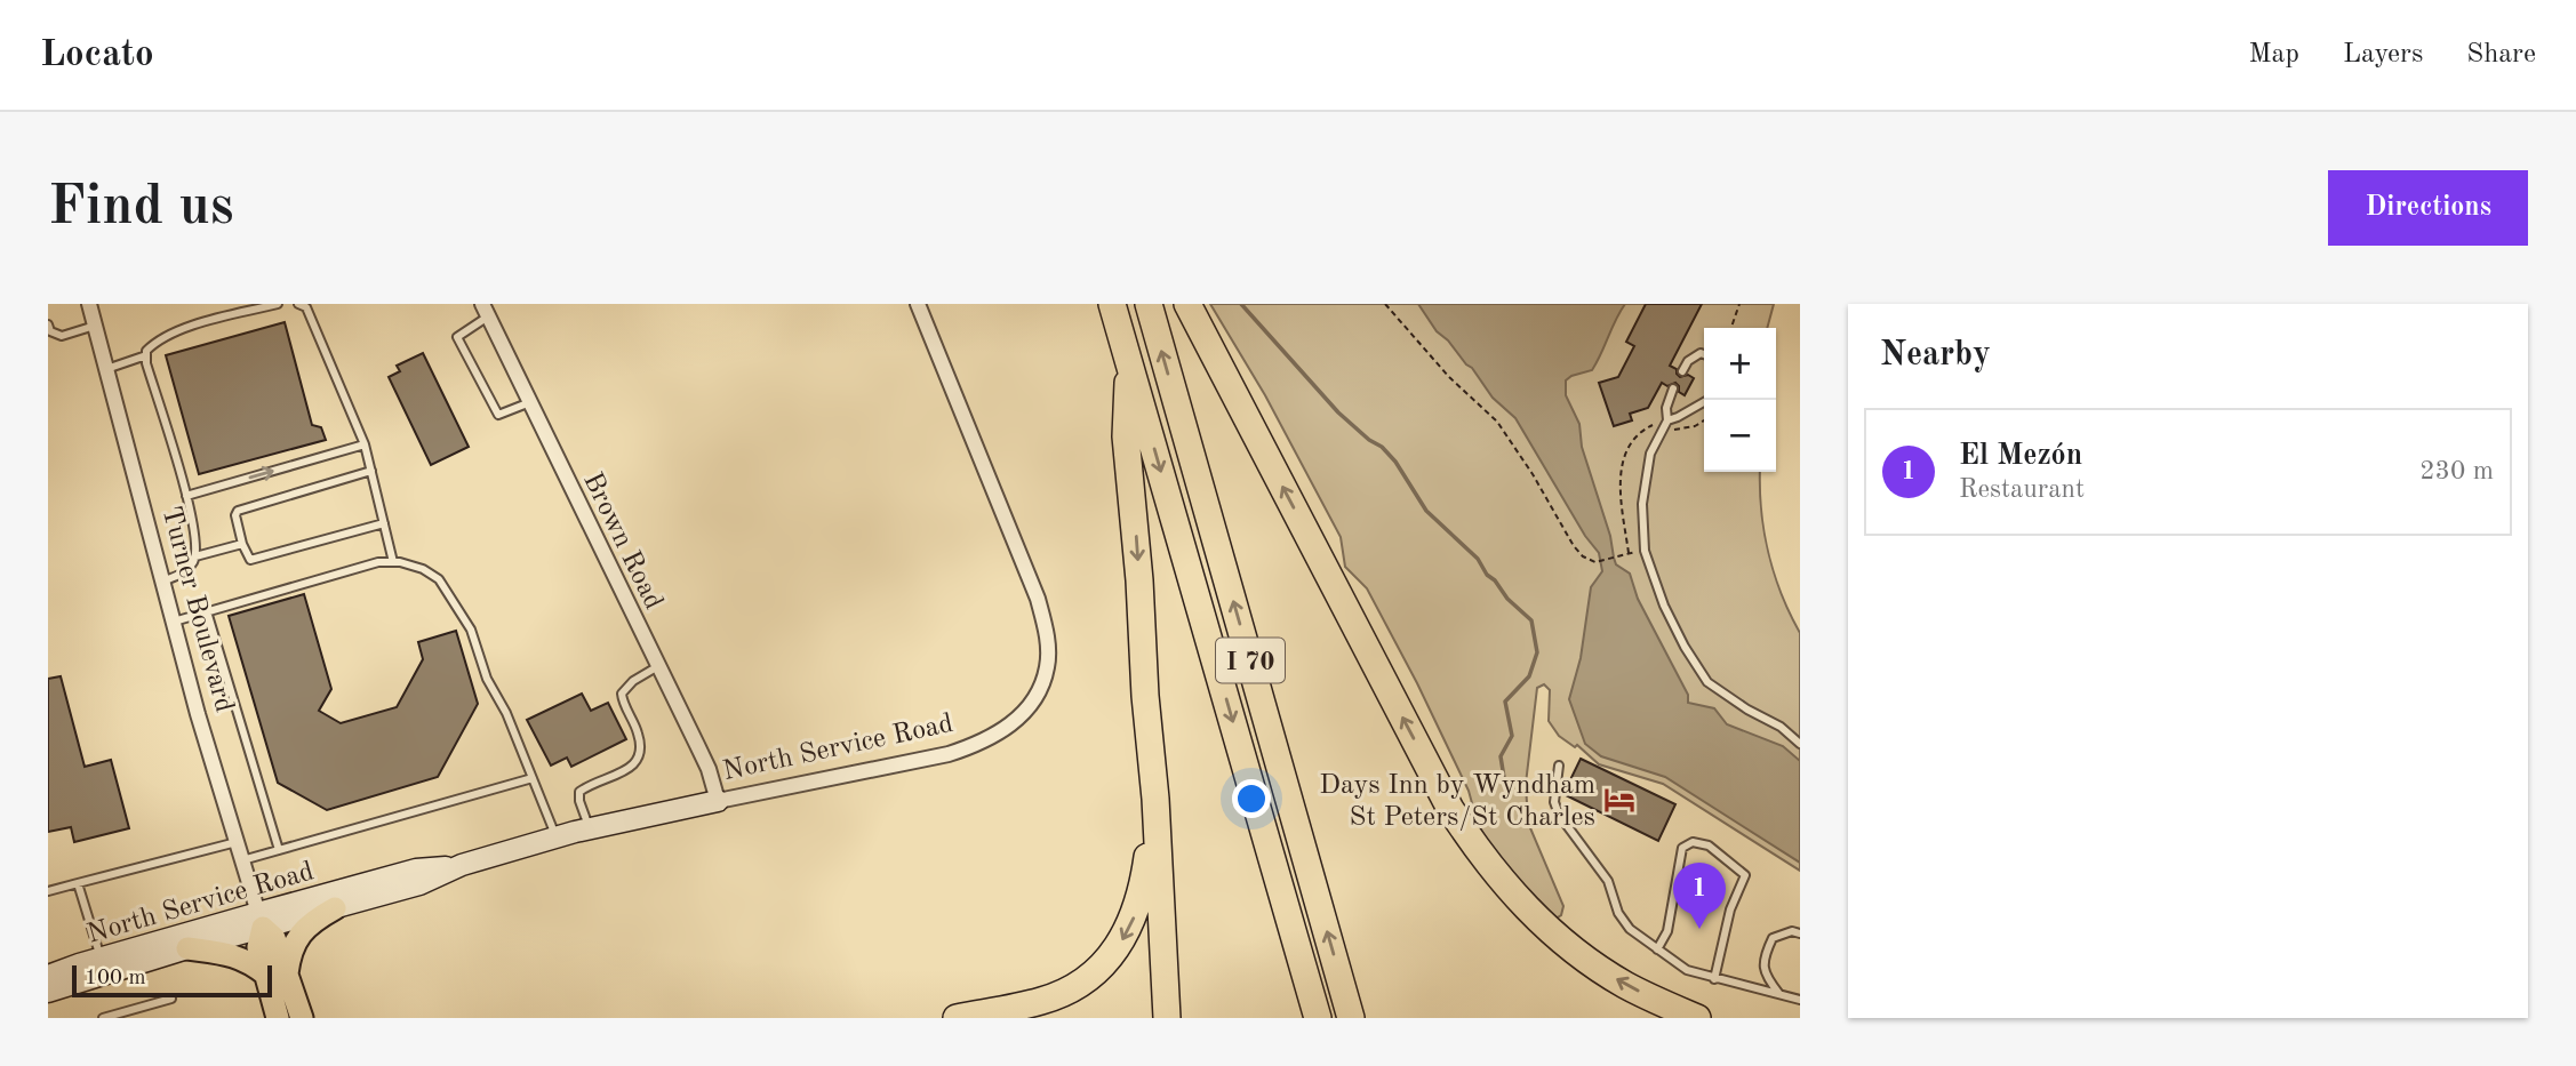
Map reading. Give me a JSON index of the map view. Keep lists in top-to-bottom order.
{
  "streets": {
    "highway": ["I 70"],
    "street": ["Brown Road", "Turner Boulevard", "North Service Road"]
  },
  "crossings": [
    ["Brown Road", "North Service Road"],
    ["Turner Boulevard", "North Service Road"]
  ],
  "places": {
    "hotel": ["Days Inn by Wyndham St Peters/St Charles"]
  },
  "scale_bar": "100 m",
  "page": {
    "header": "Locato",
    "nav": ["Map", "Layers", "Share"],
    "buttons": "Directions",
    "title": "Find us",
    "heading": "Nearby",
    "map_buttons": ["+", "−"],
    "list": [
      {
        "mark": "1",
        "name": "El Mezón",
        "note": "Restaurant",
        "value": "230 m"
      }
    ],
    "pins": "1",
    "scale": "100 m"
  }
}
